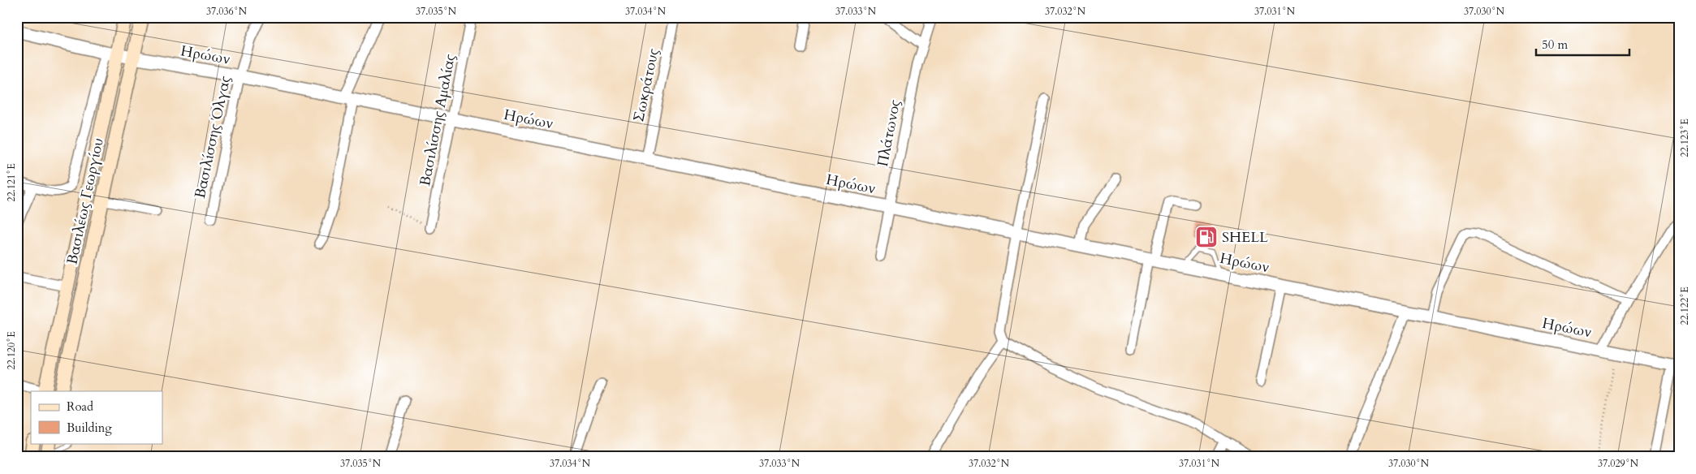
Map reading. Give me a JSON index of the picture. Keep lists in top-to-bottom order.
{
  "streets": {
    "main road": ["Βασιλέως Γεωργίου"],
    "street": [
      "Ηρώων",
      "Σωκράτους",
      "Βασιλίσσης Αμαλίας",
      "Πλάτωνος",
      "Βασιλίσσης Όλγας"
    ]
  },
  "crossings": [
    ["Ηρώων", "Σωκράτους"],
    ["Ηρώων", "Βασιλίσσης Αμαλίας"],
    ["Ηρώων", "Πλάτωνος"],
    ["Ηρώων", "Βασιλίσσης Όλγας"],
    ["Ηρώων", "Βασιλέως Γεωργίου"]
  ],
  "places": {
    "fuel station": ["SHELL"]
  },
  "legend": ["Road", "Building"],
  "scale_bar": "50 m",
  "coordinates": [
    "37.036°N",
    "37.035°N",
    "37.034°N",
    "37.033°N",
    "37.032°N",
    "37.031°N",
    "37.030°N",
    "22.123°E",
    "22.121°E",
    "22.122°E",
    "22.120°E",
    "37.029°N"
  ]
}
